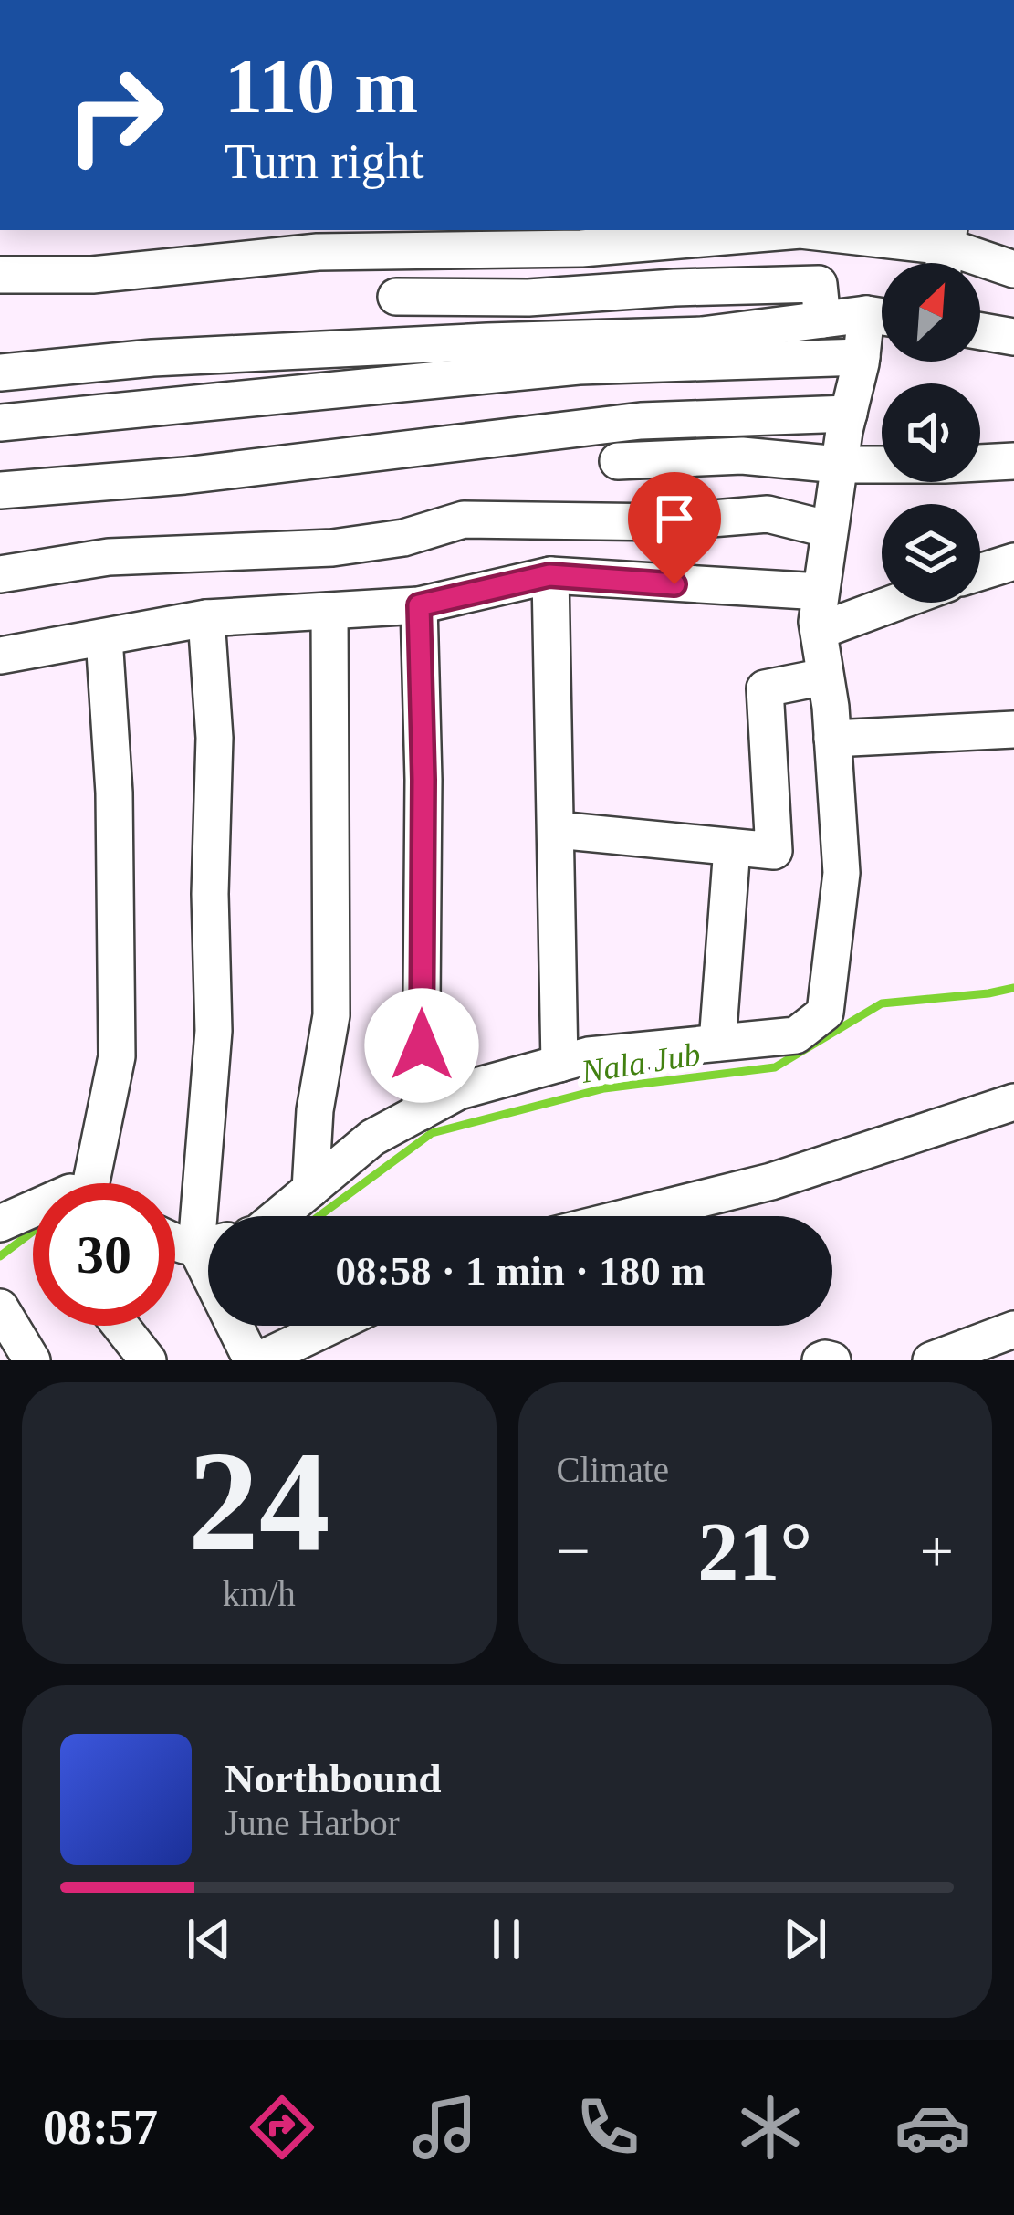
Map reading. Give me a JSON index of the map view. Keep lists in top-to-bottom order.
{
  "water": ["Nala Jub"],
  "north": "top right",
  "page": {
    "turn": ["110 m", "Turn right"],
    "limit": "30",
    "trip": "08:58 · 1 min · 180 m",
    "tile": [
      ["24", "km/h"],
      "Climate"
    ],
    "heat": ["−", "21°", "+"],
    "song": ["Northbound", "June Harbor"],
    "tabs": "08:57"
  }
}
